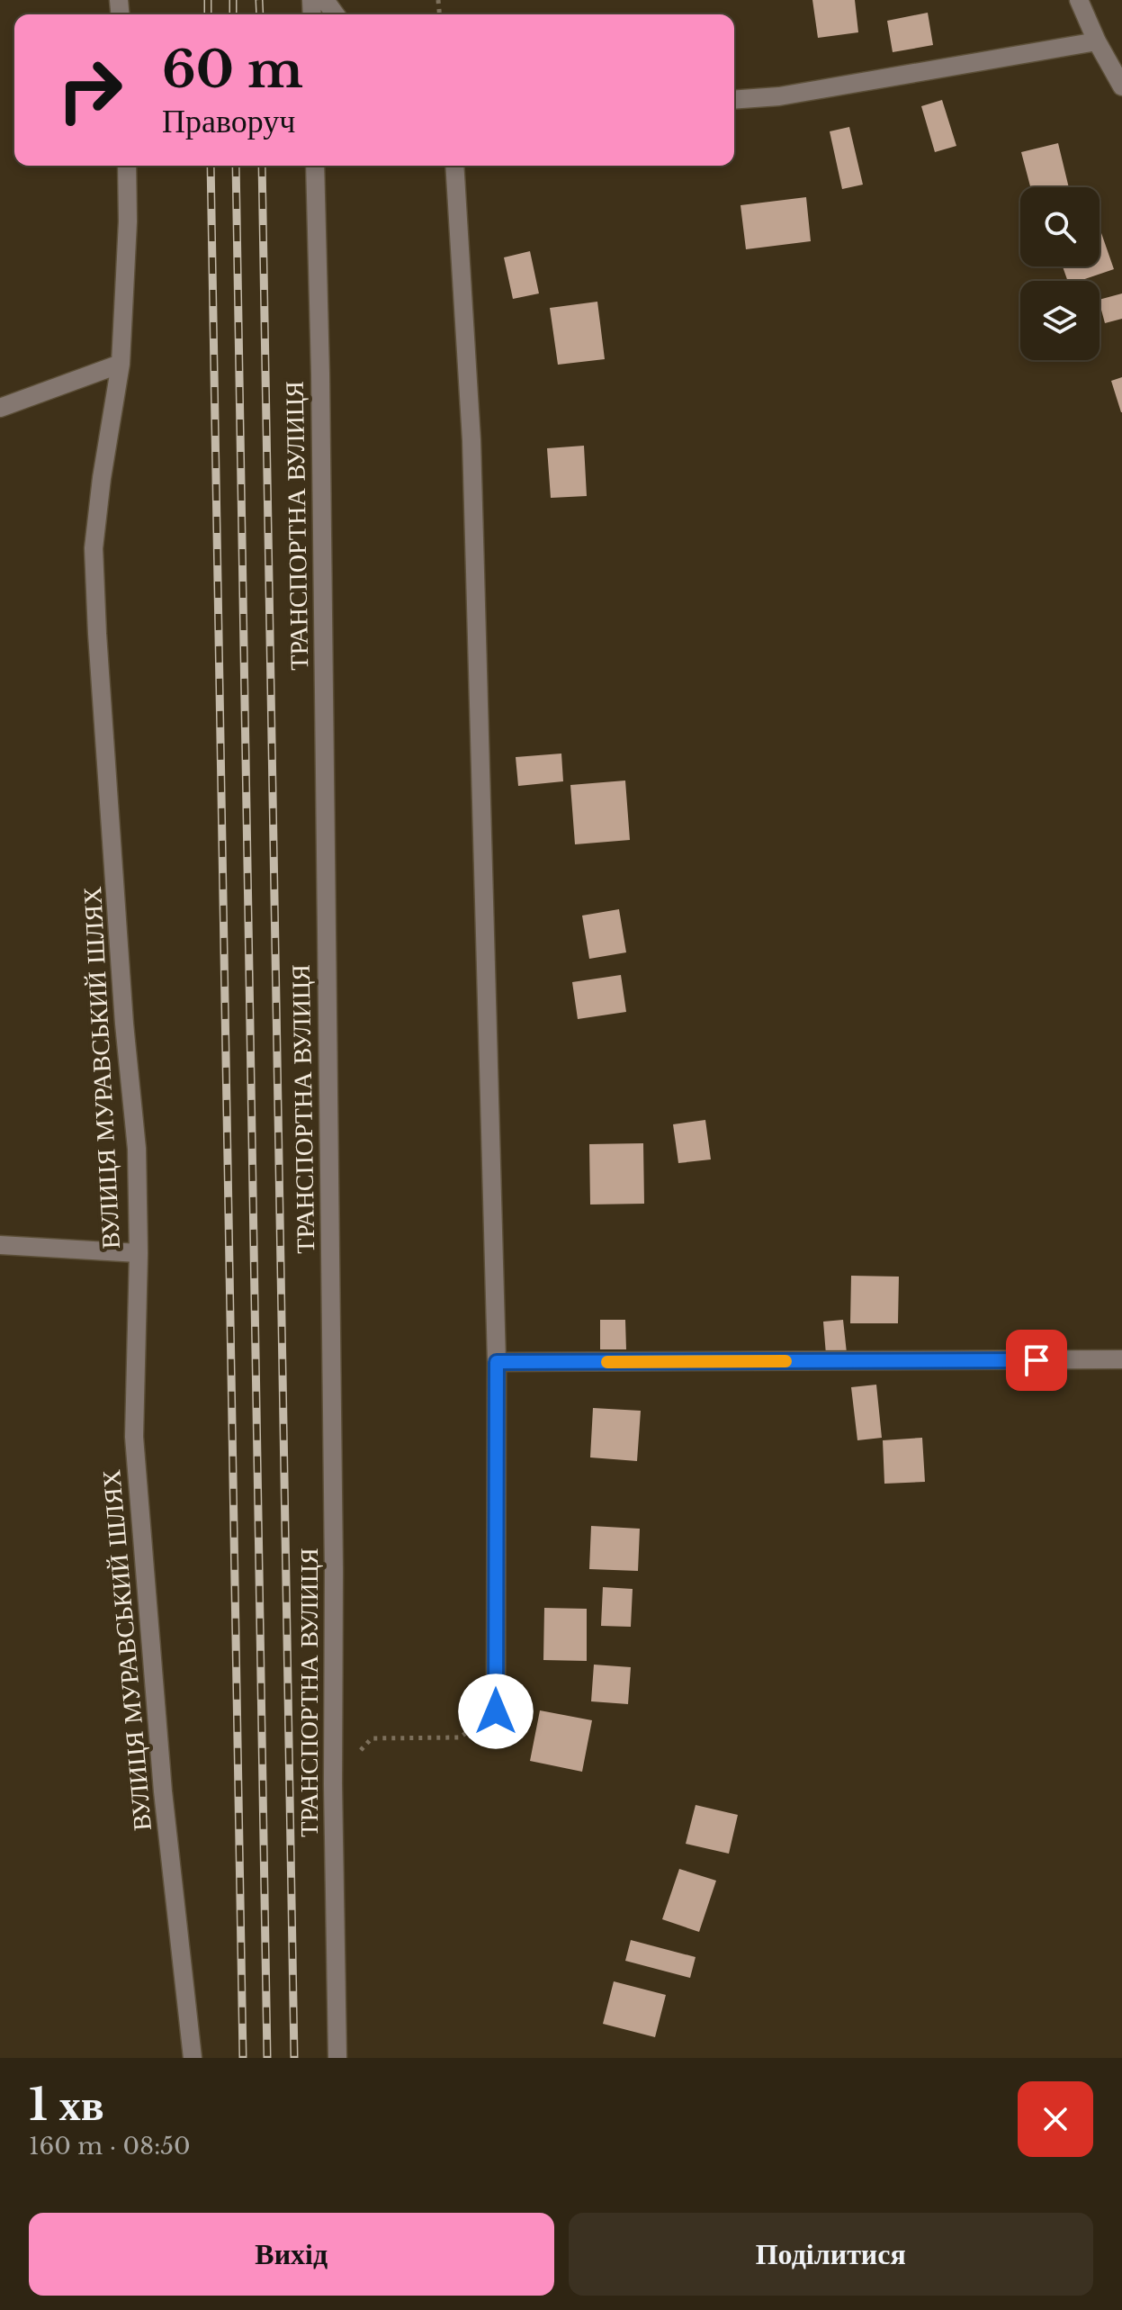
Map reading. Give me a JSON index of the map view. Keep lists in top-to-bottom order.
{
  "streets": {
    "street": ["ТРАНСПОРТНА ВУЛИЦЯ", "ВУЛИЦЯ МУРАВСЬКИЙ ШЛЯХ"]
  },
  "page": {
    "turn": ["60 m", "Праворуч"],
    "heading": ["1 хв", "160 m · 08:50"],
    "buttons": ["Вихід", "Поділитися"]
  }
}
